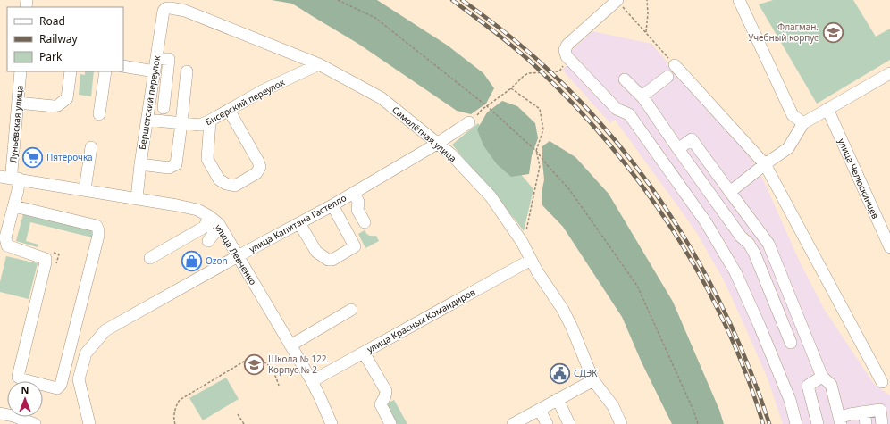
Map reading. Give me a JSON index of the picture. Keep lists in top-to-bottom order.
{
  "streets": {
    "street": [
      "Бисерский переулок",
      "Бершетский переулок",
      "Луньевская улица",
      "Самолётная улица",
      "улица Челюскинцев",
      "улица Капитана Гастелло",
      "улица Левченко",
      "улица Красных Командиров"
    ]
  },
  "crossings": [
    ["Бисерский переулок", "Бершетский переулок"],
    ["Бисерский переулок", "Самолётная улица"],
    ["Бершетский переулок", "Самолётная улица"],
    ["Бершетский переулок", "улица Левченко"],
    ["Луньевская улица", "улица Левченко"],
    ["Самолётная улица", "улица Капитана Гастелло"],
    ["Самолётная улица", "улица Красных Командиров"],
    ["улица Капитана Гастелло", "улица Левченко"],
    ["улица Левченко", "улица Красных Командиров"]
  ],
  "places": {
    "school or university": ["Флагман. Учебный корпус", "Школа № 122. Корпус № 2"],
    "supermarket": ["Пятёрочка"],
    "shop": ["Ozon"],
    "public building": ["СДЭК"]
  },
  "legend": ["Road", "Railway", "Park"],
  "north": "top"
}
